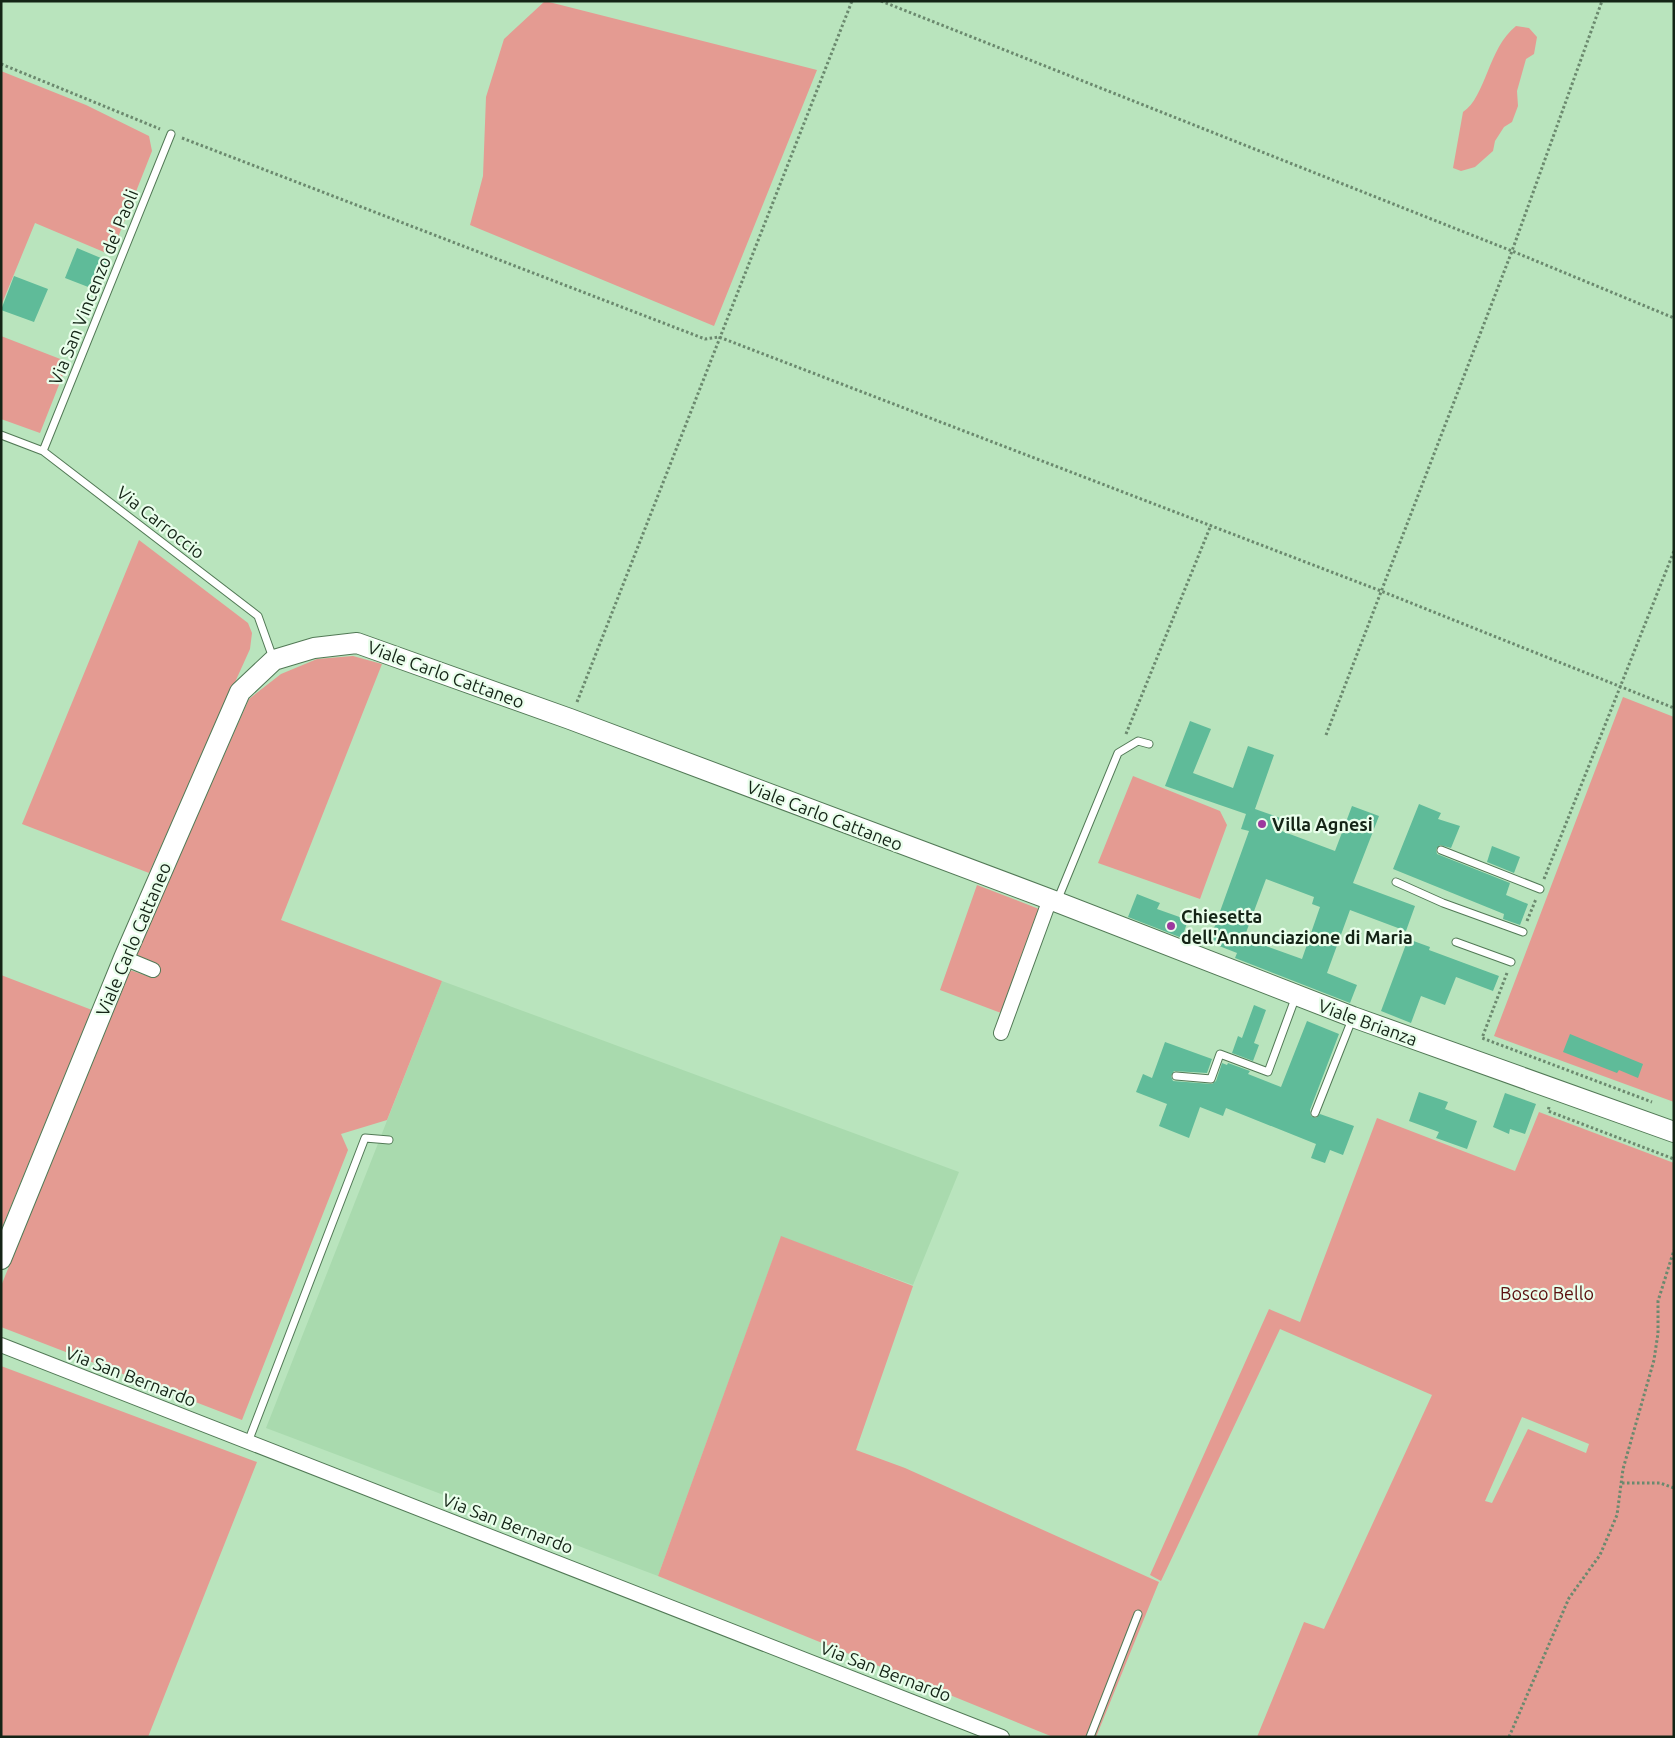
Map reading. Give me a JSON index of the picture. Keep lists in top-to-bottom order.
{
  "streets": {
    "street": ["Viale Carlo Cattaneo", "Viale Brianza", "Via San Bernardo"],
    "lane": ["Via San Vincenzo de' Paoli", "Via Carroccio"]
  },
  "crossings": [
    ["Via San Vincenzo de' Paoli", "Via Carroccio"],
    ["Via Carroccio", "Viale Carlo Cattaneo"],
    ["Viale Carlo Cattaneo", "Viale Brianza"]
  ],
  "parks": ["Bosco Bello"],
  "places": ["Villa Agnesi", "Chiesetta dell'Annunciazione di Maria"]
}
